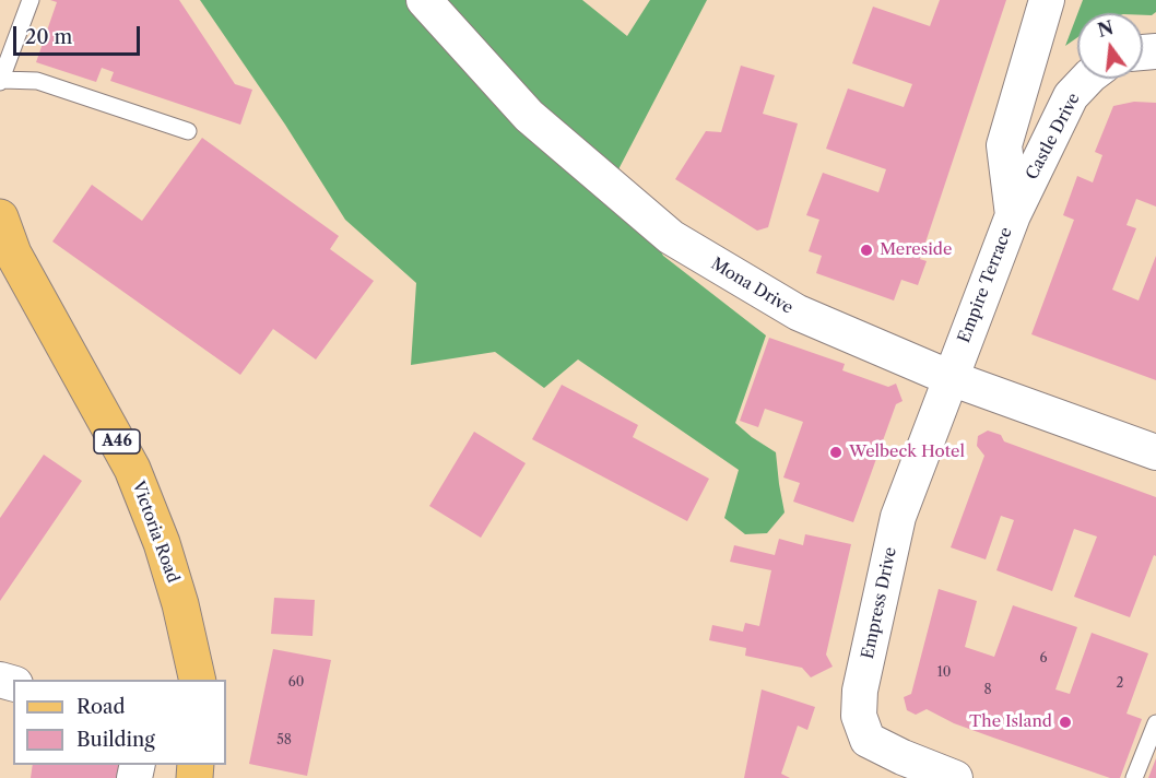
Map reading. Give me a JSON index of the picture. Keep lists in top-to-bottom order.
{
  "streets": {
    "main road": ["A46", "Victoria Road"],
    "street": [
      "Castle Drive",
      "Empire Terrace",
      "Mona Drive",
      "Empress Drive"
    ]
  },
  "crossings": [
    ["Castle Drive", "Empire Terrace"],
    ["Empire Terrace", "Mona Drive"],
    ["Empire Terrace", "Empress Drive"],
    ["Mona Drive", "Empress Drive"]
  ],
  "places": ["Mereside", "Welbeck Hotel", "The Island"],
  "house_numbers": [
    "6",
    "10",
    "60",
    "2",
    "8",
    "58"
  ],
  "legend": ["Road", "Building"],
  "scale_bar": "20 m",
  "north": "top"
}
